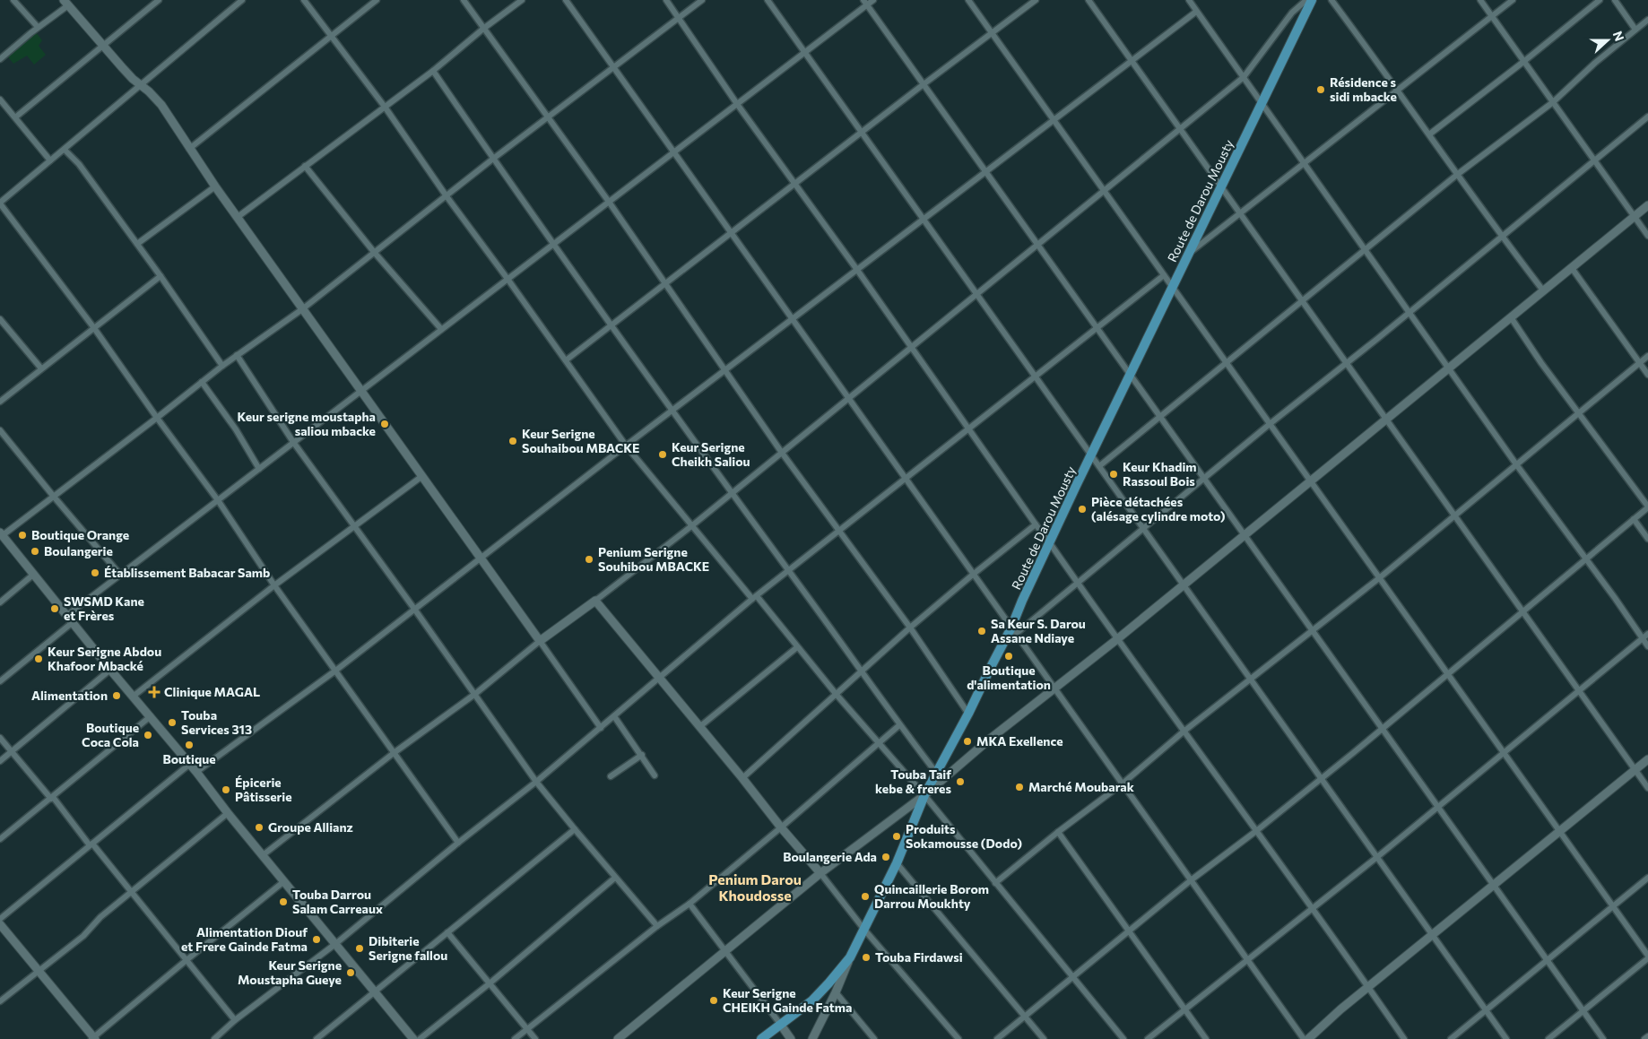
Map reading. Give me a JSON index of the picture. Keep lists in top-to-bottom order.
{
  "streets": {
    "main road": ["Route de Darou Mousty"]
  },
  "districts": ["Penium Darou Khoudosse"],
  "places": {
    "other": [
      "Résidence s sidi mbacke",
      "Keur serigne moustapha saliou mbacke",
      "Keur Serigne Souhaibou MBACKE",
      "Keur Serigne Cheikh Saliou",
      "Keur Khadim Rassoul Bois",
      "Pièce détachées (alésage cylindre moto)",
      "Boutique Orange",
      "Boulangerie",
      "Penium Serigne Souhibou MBACKE",
      "Établissement Babacar Samb",
      "SWSMD Kane et Frères",
      "Sa Keur S. Darou Assane Ndiaye",
      "Boutique d'alimentation",
      "Keur Serigne Abdou Khafoor Mbacké",
      "Alimentation",
      "Touba Services 313",
      "Boutique Coca Cola",
      "MKA Exellence",
      "Boutique",
      "Touba Taif kebe & freres",
      "Marché Moubarak",
      "Épicerie Pâtisserie",
      "Groupe Allianz",
      "Produits Sokamousse (Dodo)",
      "Boulangerie Ada",
      "Quincaillerie Borom Darrou Moukhty",
      "Touba Darrou Salam Carreaux",
      "Alimentation Diouf et Frere Gainde Fatma",
      "Dibiterie Serigne fallou",
      "Touba Firdawsi",
      "Keur Serigne Moustapha Gueye",
      "Keur Serigne CHEIKH Gainde Fatma"
    ],
    "health": ["Clinique MAGAL"]
  },
  "north": "right"
}
